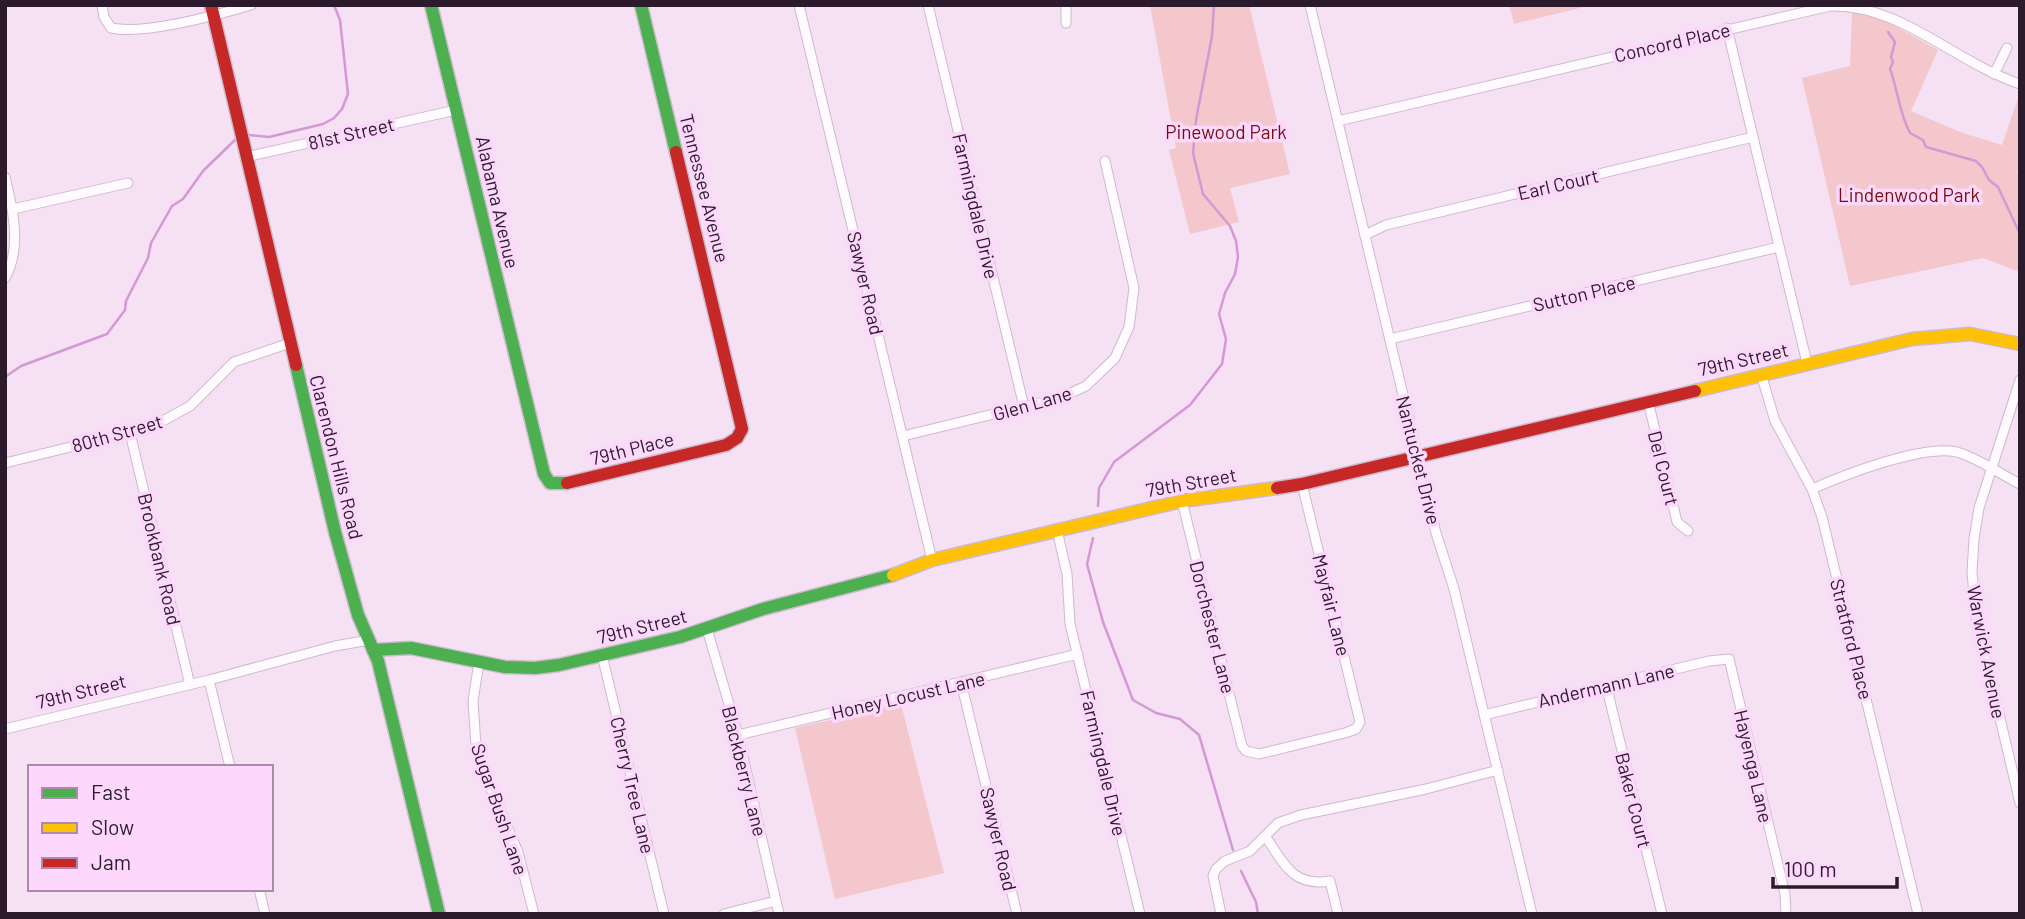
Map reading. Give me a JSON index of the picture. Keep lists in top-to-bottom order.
{
  "streets": {
    "street": [
      "Concord Place",
      "81st Street",
      "Earl Court",
      "Tennessee Avenue",
      "Alabama Avenue",
      "Farmingdale Drive",
      "Sawyer Road",
      "Sutton Place",
      "79th Street",
      "Glen Lane",
      "80th Street",
      "79th Place",
      "Clarendon Hills Road",
      "Nantucket Drive",
      "Del Court",
      "Brookbank Road",
      "Mayfair Lane",
      "Dorchester Lane",
      "Stratford Place",
      "Warwick Avenue",
      "Andermann Lane",
      "Honey Locust Lane",
      "Hayenga Lane",
      "Blackberry Lane",
      "Cherry Tree Lane",
      "Baker Court",
      "Sugar Bush Lane"
    ]
  },
  "crossings": [
    ["Concord Place", "Nantucket Drive"],
    ["81st Street", "Alabama Avenue"],
    ["81st Street", "Clarendon Hills Road"],
    ["Earl Court", "Nantucket Drive"],
    ["Tennessee Avenue", "79th Place"],
    ["Alabama Avenue", "79th Place"],
    ["Farmingdale Drive", "79th Street"],
    ["Farmingdale Drive", "Glen Lane"],
    ["Farmingdale Drive", "Honey Locust Lane"],
    ["Sawyer Road", "79th Street"],
    ["Sawyer Road", "Glen Lane"],
    ["Sawyer Road", "Honey Locust Lane"],
    ["Sutton Place", "Nantucket Drive"],
    ["79th Street", "Clarendon Hills Road"],
    ["79th Street", "Nantucket Drive"],
    ["79th Street", "Del Court"],
    ["79th Street", "Brookbank Road"],
    ["79th Street", "Mayfair Lane"],
    ["79th Street", "Dorchester Lane"],
    ["79th Street", "Stratford Place"],
    ["79th Street", "Blackberry Lane"],
    ["79th Street", "Cherry Tree Lane"],
    ["79th Street", "Sugar Bush Lane"],
    ["80th Street", "Clarendon Hills Road"],
    ["80th Street", "Brookbank Road"],
    ["Nantucket Drive", "Andermann Lane"],
    ["Mayfair Lane", "Dorchester Lane"],
    ["Andermann Lane", "Hayenga Lane"],
    ["Andermann Lane", "Baker Court"],
    ["Honey Locust Lane", "Blackberry Lane"]
  ],
  "parks": ["Pinewood Park", "Lindenwood Park"],
  "legend": ["Fast", "Slow", "Jam"],
  "scale_bar": "100 m"
}
